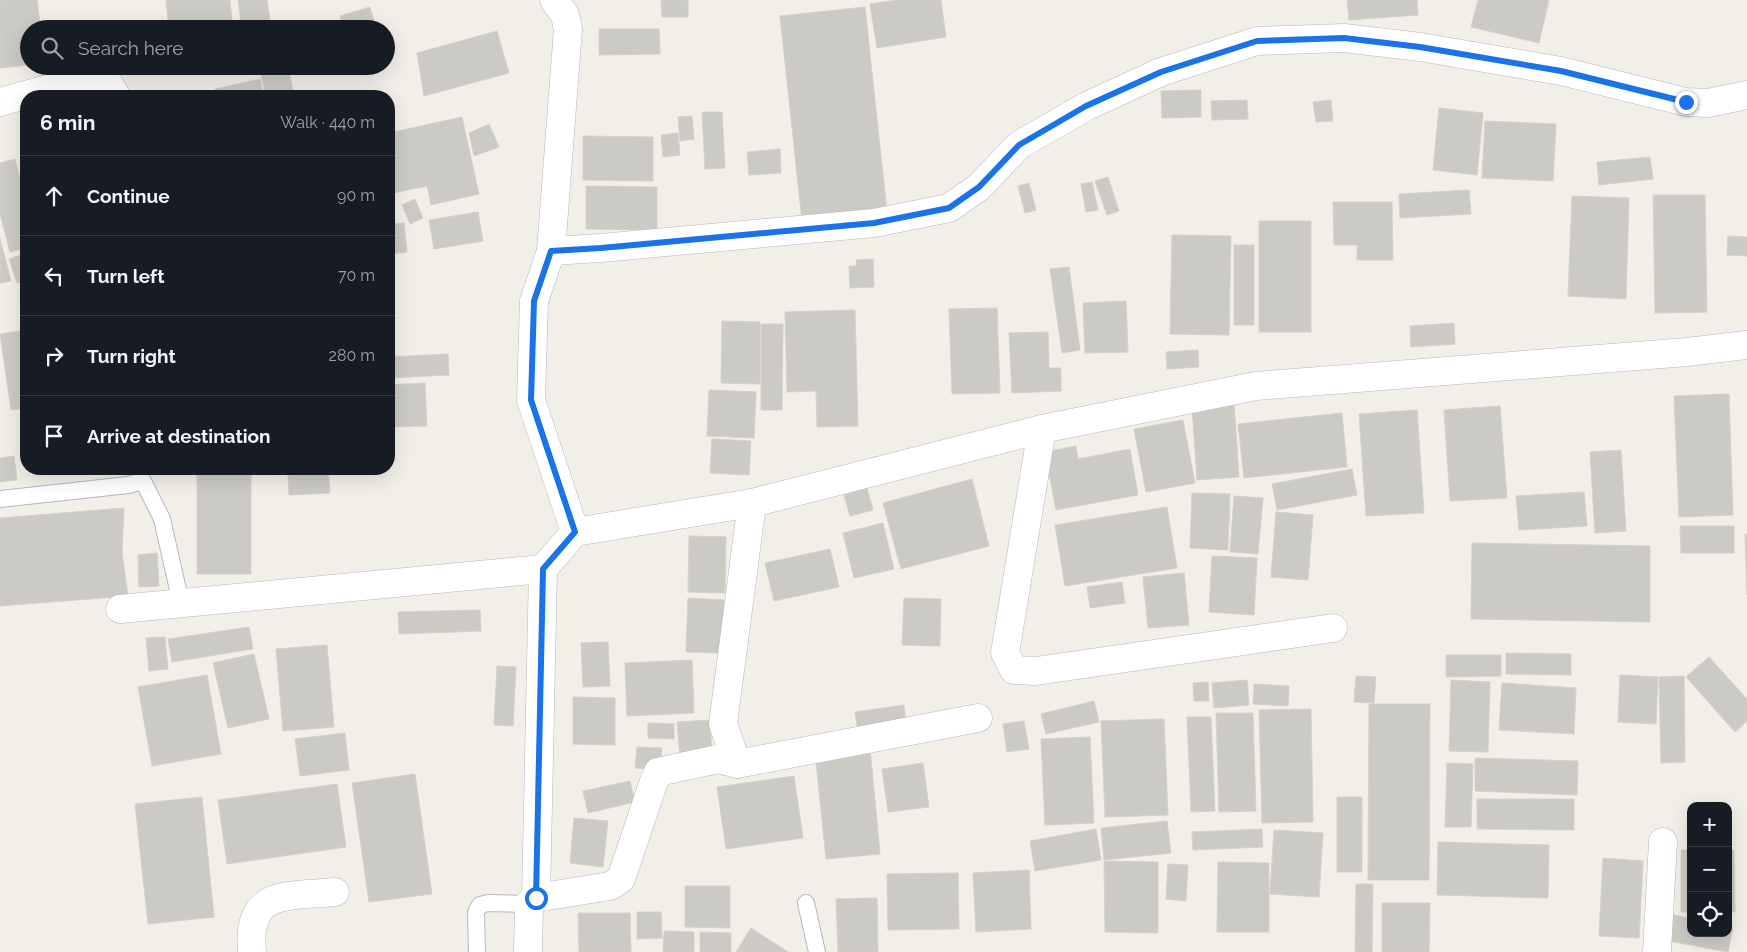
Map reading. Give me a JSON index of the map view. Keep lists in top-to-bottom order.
{
  "page": {
    "search": "Search here",
    "heading": ["6 min", "Walk · 440 m"],
    "list": [
      ["Continue", "90 m"],
      ["Turn left", "70 m"],
      ["Turn right", "280 m"],
      "Arrive at destination"
    ],
    "map_buttons": ["+", "−"]
  }
}
